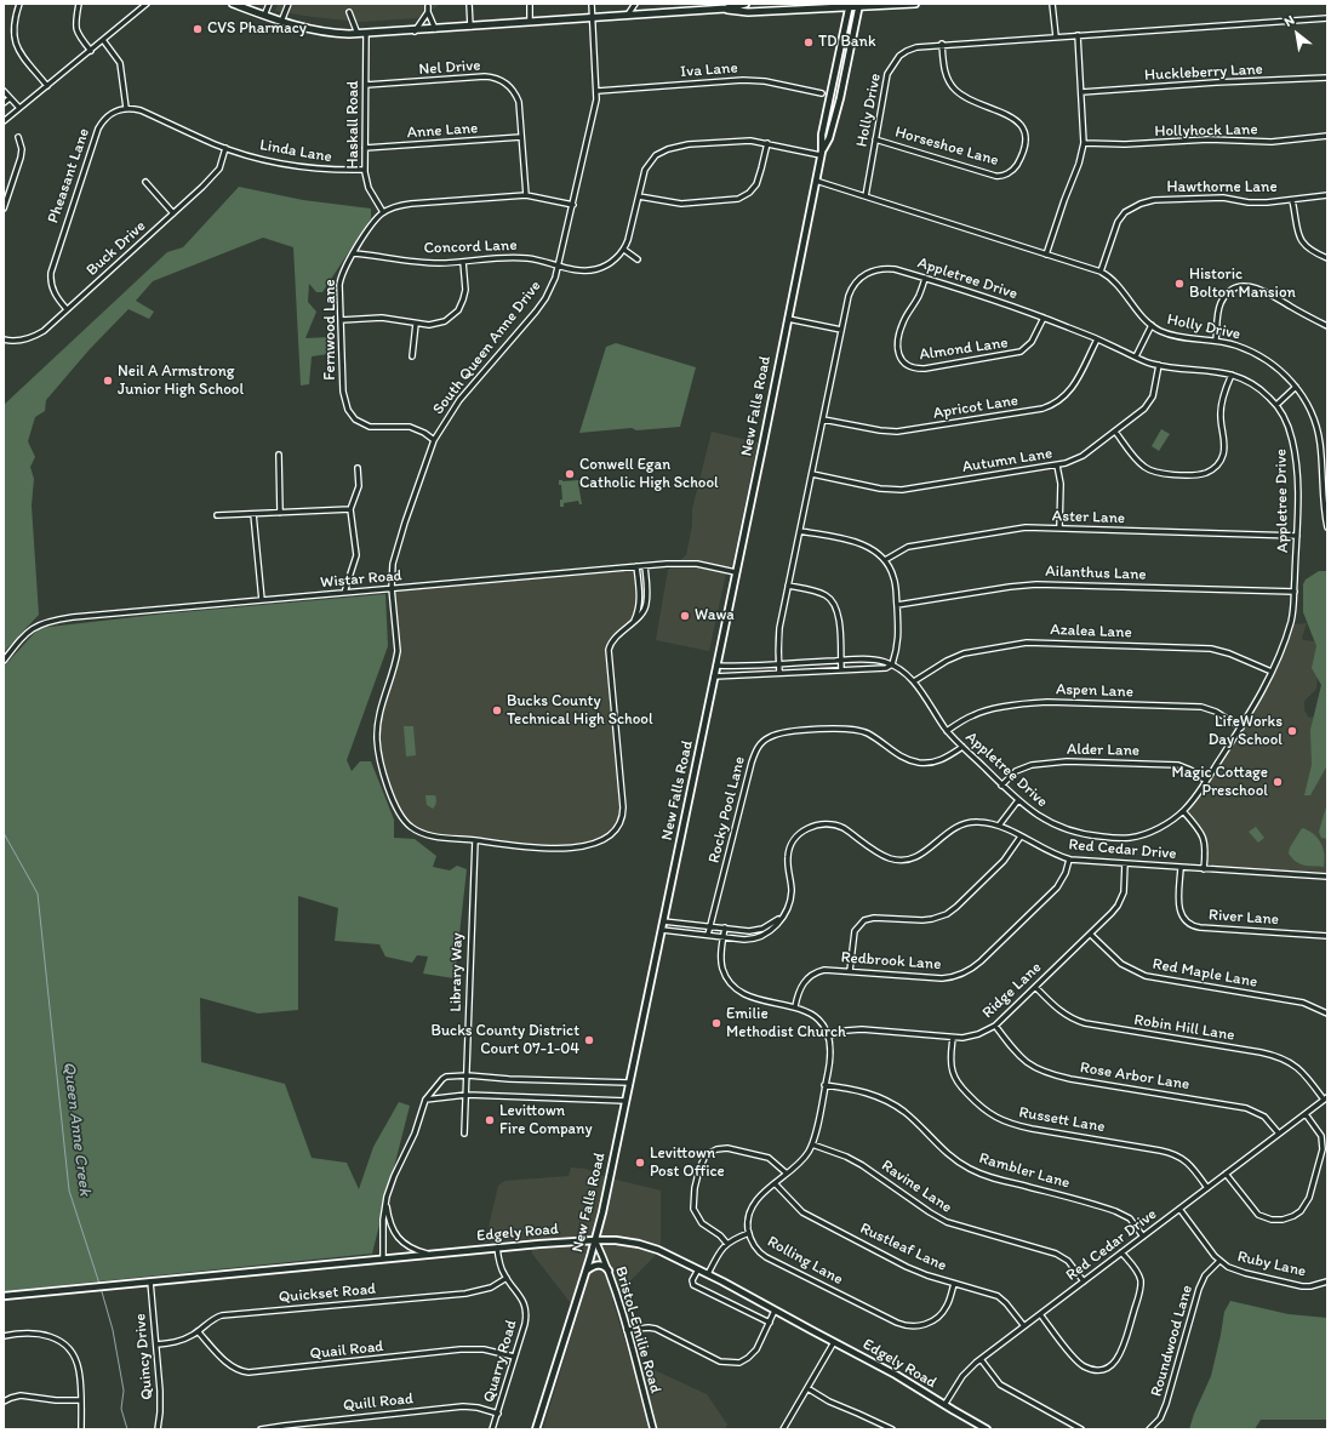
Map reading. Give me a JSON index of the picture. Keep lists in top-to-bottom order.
{
  "streets": {
    "main road": ["New Falls Road", "Edgely Road"],
    "street": [
      "Nel Drive",
      "Iva Lane",
      "Huckleberry Lane",
      "Holly Drive",
      "Haskall Road",
      "Anne Lane",
      "Hollyhock Lane",
      "Horseshoe Lane",
      "Linda Lane",
      "Pheasant Lane",
      "Hawthorne Lane",
      "Concord Lane",
      "Buck Drive",
      "Appletree Drive",
      "Fernwood Lane",
      "South Queen Anne Drive",
      "Almond Lane",
      "Apricot Lane",
      "Autumn Lane",
      "Aster Lane",
      "Ailanthus Lane",
      "Wistar Road",
      "Azalea Lane",
      "Aspen Lane",
      "Alder Lane",
      "Rocky Pool Lane",
      "Red Cedar Drive",
      "River Lane",
      "Redbrook Lane",
      "Library Way",
      "Red Maple Lane",
      "Ridge Lane",
      "Robin Hill Lane",
      "Rose Arbor Lane",
      "Russett Lane",
      "Rambler Lane",
      "Ravine Lane",
      "Rustleaf Lane",
      "Rolling Lane",
      "Ruby Lane",
      "Quickset Road",
      "Bristol-Emilie Road",
      "Roundwood Lane",
      "Quail Road",
      "Quincy Drive",
      "Quarry Road",
      "Quill Road"
    ]
  },
  "crossings": [
    ["Nel Drive", "Haskall Road"],
    ["Nel Drive", "Anne Lane"],
    ["Iva Lane", "South Queen Anne Drive"],
    ["Holly Drive", "Horseshoe Lane"],
    ["Holly Drive", "Hawthorne Lane"],
    ["Holly Drive", "New Falls Road"],
    ["Haskall Road", "Anne Lane"],
    ["Haskall Road", "Linda Lane"],
    ["Haskall Road", "Fernwood Lane"],
    ["Linda Lane", "Buck Drive"],
    ["Pheasant Lane", "Buck Drive"],
    ["Concord Lane", "Fernwood Lane"],
    ["Concord Lane", "South Queen Anne Drive"],
    ["Appletree Drive", "Almond Lane"],
    ["Appletree Drive", "New Falls Road"],
    ["Appletree Drive", "Apricot Lane"],
    ["Appletree Drive", "Autumn Lane"],
    ["Appletree Drive", "Aster Lane"],
    ["Appletree Drive", "Ailanthus Lane"],
    ["Appletree Drive", "Azalea Lane"],
    ["Appletree Drive", "Aspen Lane"],
    ["Appletree Drive", "Alder Lane"],
    ["Appletree Drive", "Rocky Pool Lane"],
    ["Fernwood Lane", "South Queen Anne Drive"],
    ["South Queen Anne Drive", "Wistar Road"],
    ["South Queen Anne Drive", "Library Way"],
    ["New Falls Road", "Wistar Road"],
    ["New Falls Road", "Red Cedar Drive"],
    ["New Falls Road", "Edgely Road"],
    ["New Falls Road", "Bristol-Emilie Road"],
    ["Rocky Pool Lane", "Red Cedar Drive"],
    ["Red Cedar Drive", "River Lane"],
    ["Red Cedar Drive", "Redbrook Lane"],
    ["Red Cedar Drive", "Ridge Lane"],
    ["Red Cedar Drive", "Robin Hill Lane"],
    ["Red Cedar Drive", "Rose Arbor Lane"],
    ["Red Cedar Drive", "Russett Lane"],
    ["Red Cedar Drive", "Rambler Lane"],
    ["Red Cedar Drive", "Ravine Lane"],
    ["Red Cedar Drive", "Edgely Road"],
    ["Red Cedar Drive", "Rustleaf Lane"],
    ["Red Cedar Drive", "Ruby Lane"],
    ["Red Maple Lane", "Ridge Lane"],
    ["Ridge Lane", "Robin Hill Lane"],
    ["Ridge Lane", "Rose Arbor Lane"],
    ["Ridge Lane", "Russett Lane"],
    ["Ridge Lane", "Rolling Lane"],
    ["Rambler Lane", "Rolling Lane"],
    ["Ravine Lane", "Rolling Lane"],
    ["Edgely Road", "Bristol-Emilie Road"],
    ["Edgely Road", "Quincy Drive"],
    ["Edgely Road", "Quarry Road"],
    ["Rustleaf Lane", "Rolling Lane"],
    ["Ruby Lane", "Roundwood Lane"],
    ["Quickset Road", "Quail Road"],
    ["Quickset Road", "Quincy Drive"],
    ["Quickset Road", "Quarry Road"],
    ["Quail Road", "Quarry Road"],
    ["Quarry Road", "Quill Road"]
  ],
  "water": ["Queen Anne Creek"],
  "places": [
    "CVS Pharmacy",
    "TD Bank",
    "Historic Bolton Mansion",
    "Neil A Armstrong Junior High School",
    "Conwell Egan Catholic High School",
    "Wawa",
    "Bucks County Technical High School",
    "LifeWorks Day School",
    "Magic Cottage Preschool",
    "Emilie Methodist Church",
    "Bucks County District Court 07-1-04",
    "Levittown Fire Company",
    "Levittown Post Office"
  ],
  "north": "top left"
}
